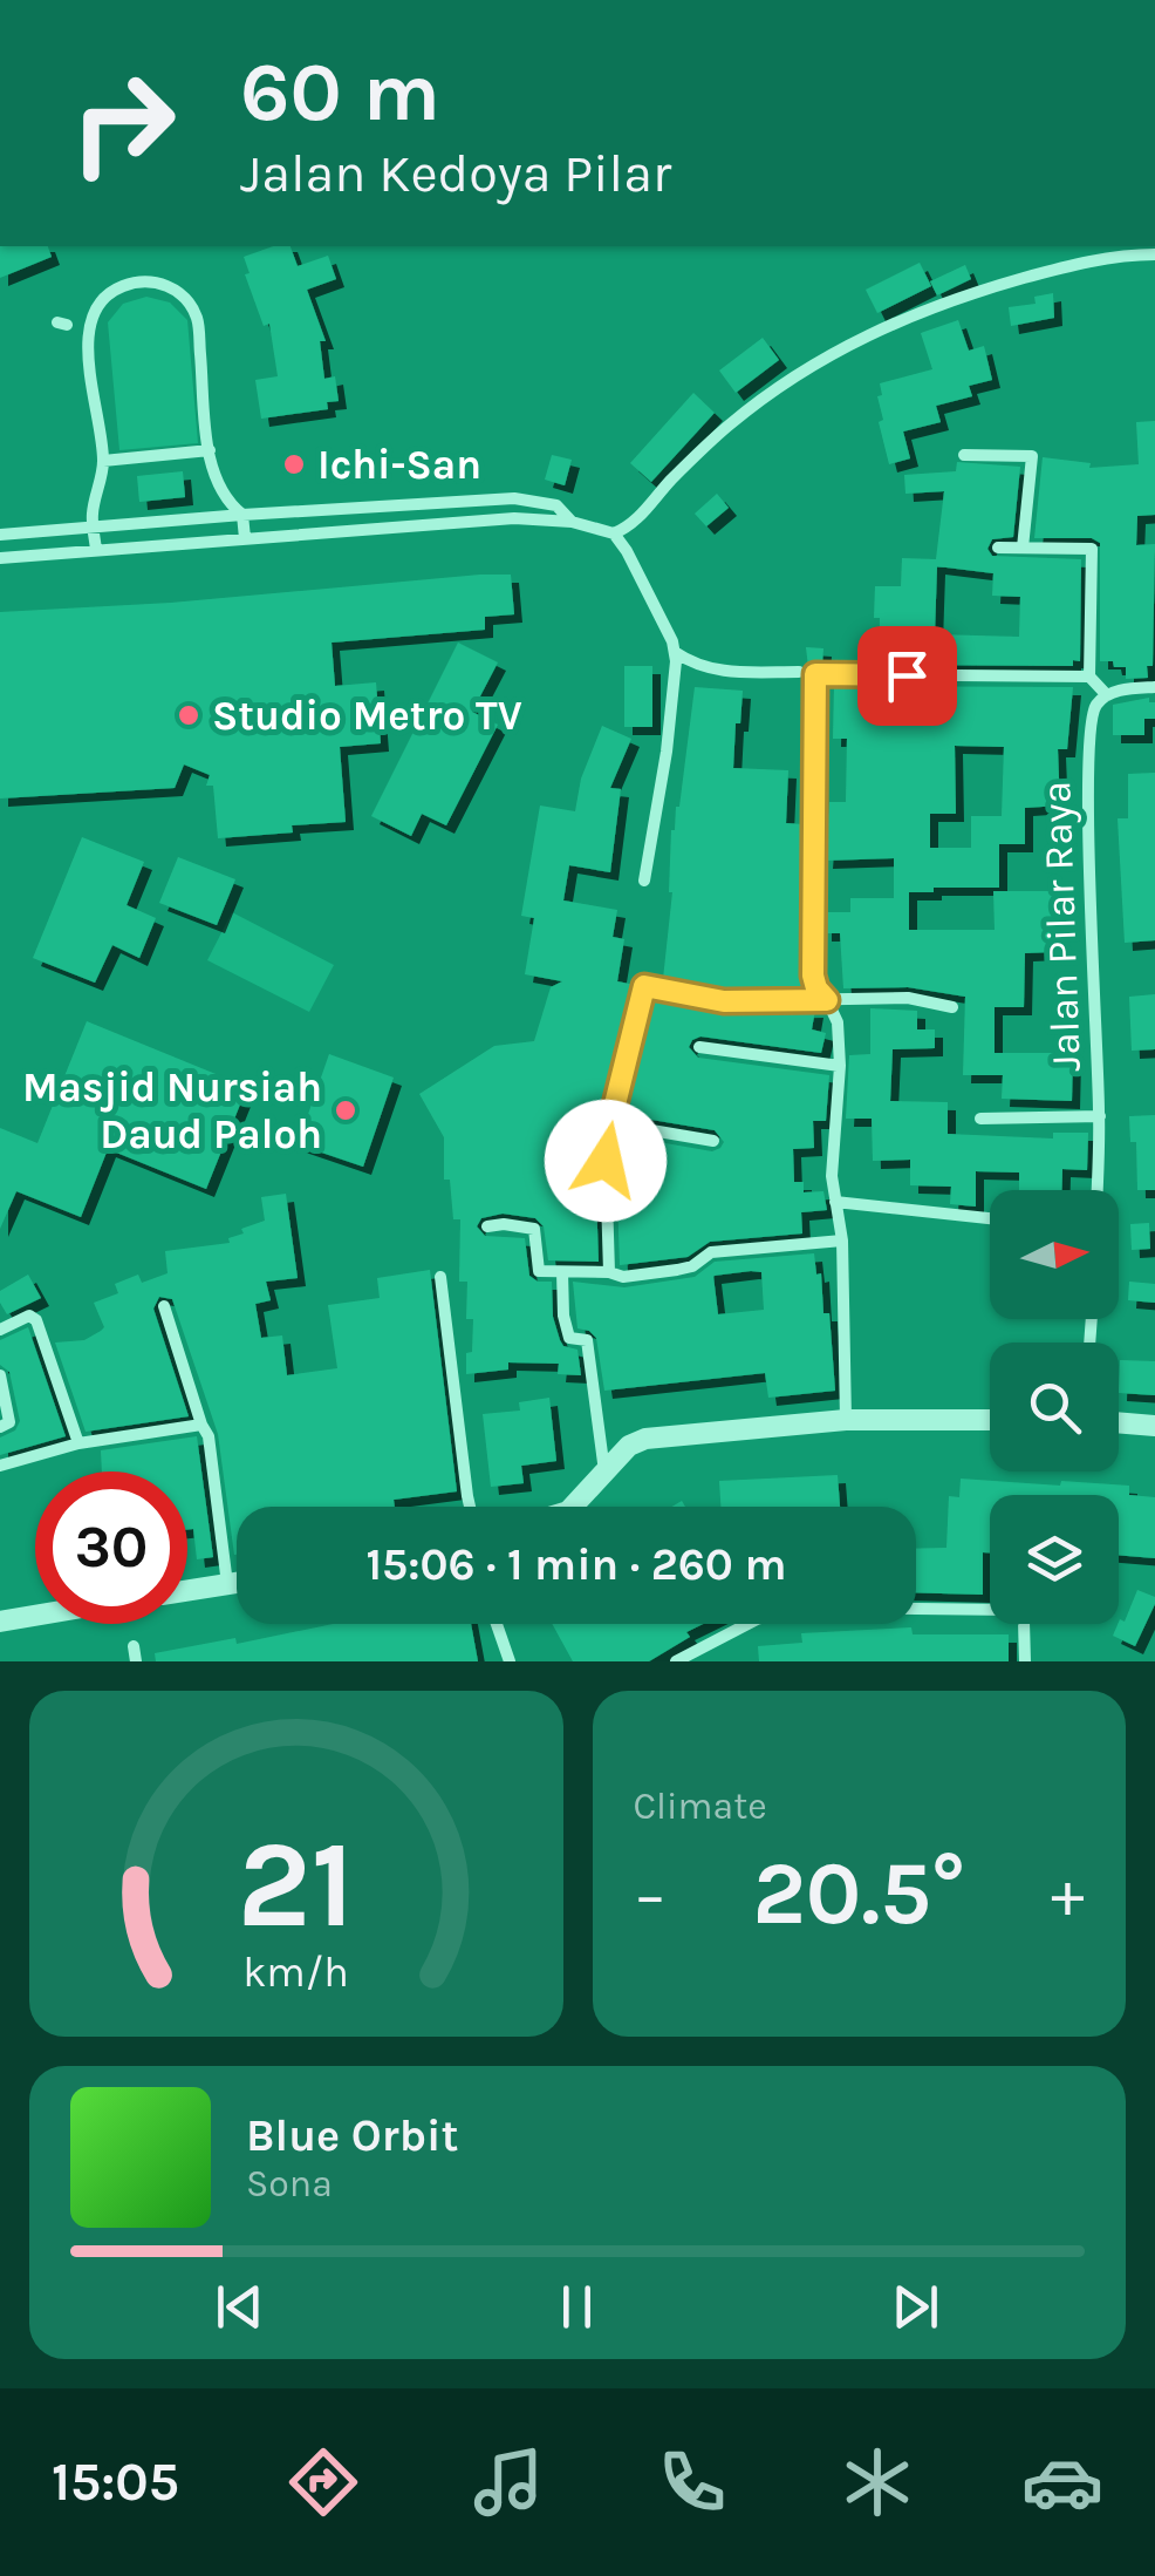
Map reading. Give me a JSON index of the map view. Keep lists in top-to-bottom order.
{
  "streets": {
    "street": ["Jalan Pilar Raya"]
  },
  "places": ["Ichi-San", "Studio Metro TV", "Masjid Nursiah Daud Paloh"],
  "north": "right",
  "page": {
    "turn": ["60 m", "Jalan Kedoya Pilar"],
    "limit": "30",
    "trip": "15:06 · 1 min · 260 m",
    "tile": "Climate",
    "heat": ["−", "20.5°", "+"],
    "song": ["Blue Orbit", "Sona"],
    "tabs": "15:05",
    "gauge": ["21", "km/h"]
  }
}
